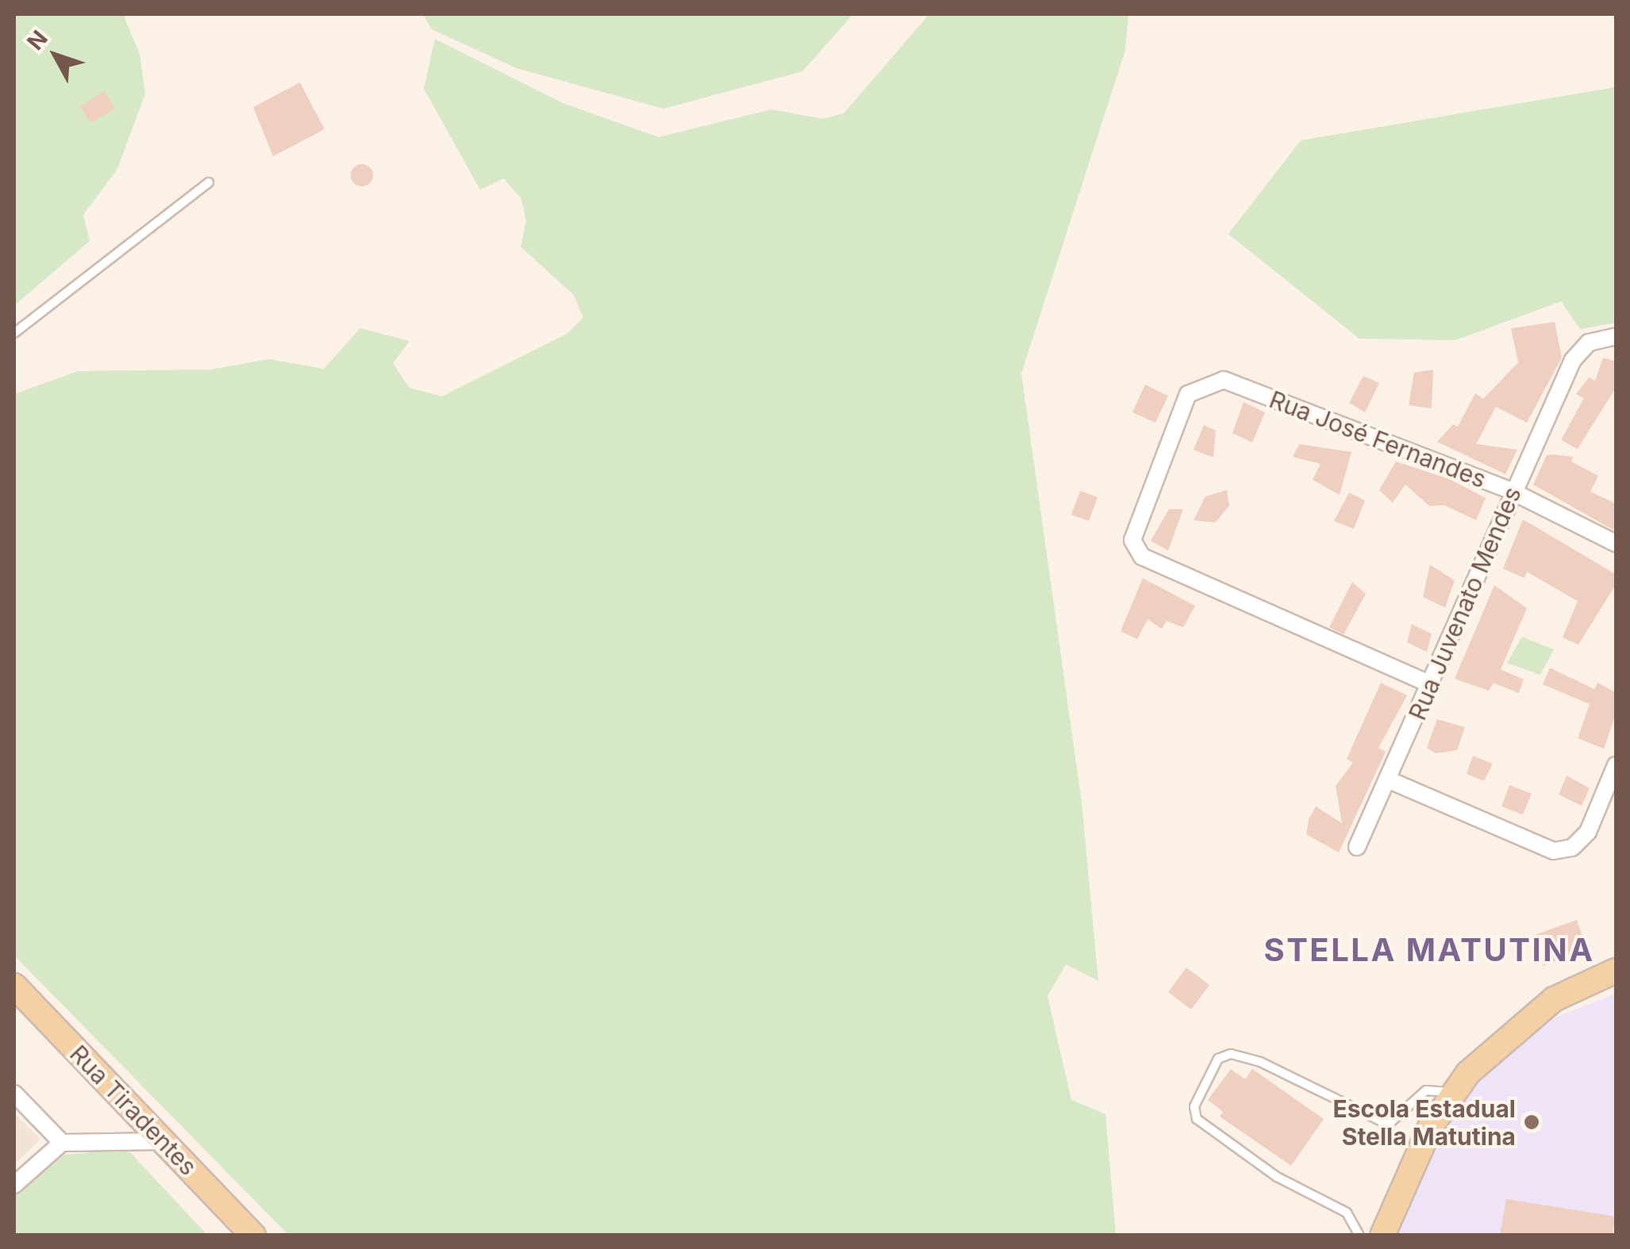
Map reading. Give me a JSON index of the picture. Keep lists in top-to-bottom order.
{
  "streets": {
    "main road": ["Rua Tiradentes"],
    "street": ["Rua José Fernandes", "Rua Juvenato Mendes"]
  },
  "crossings": [
    ["Rua José Fernandes", "Rua Juvenato Mendes"]
  ],
  "districts": ["STELLA MATUTINA"],
  "places": ["Escola Estadual Stella Matutina"],
  "north": "top left"
}
